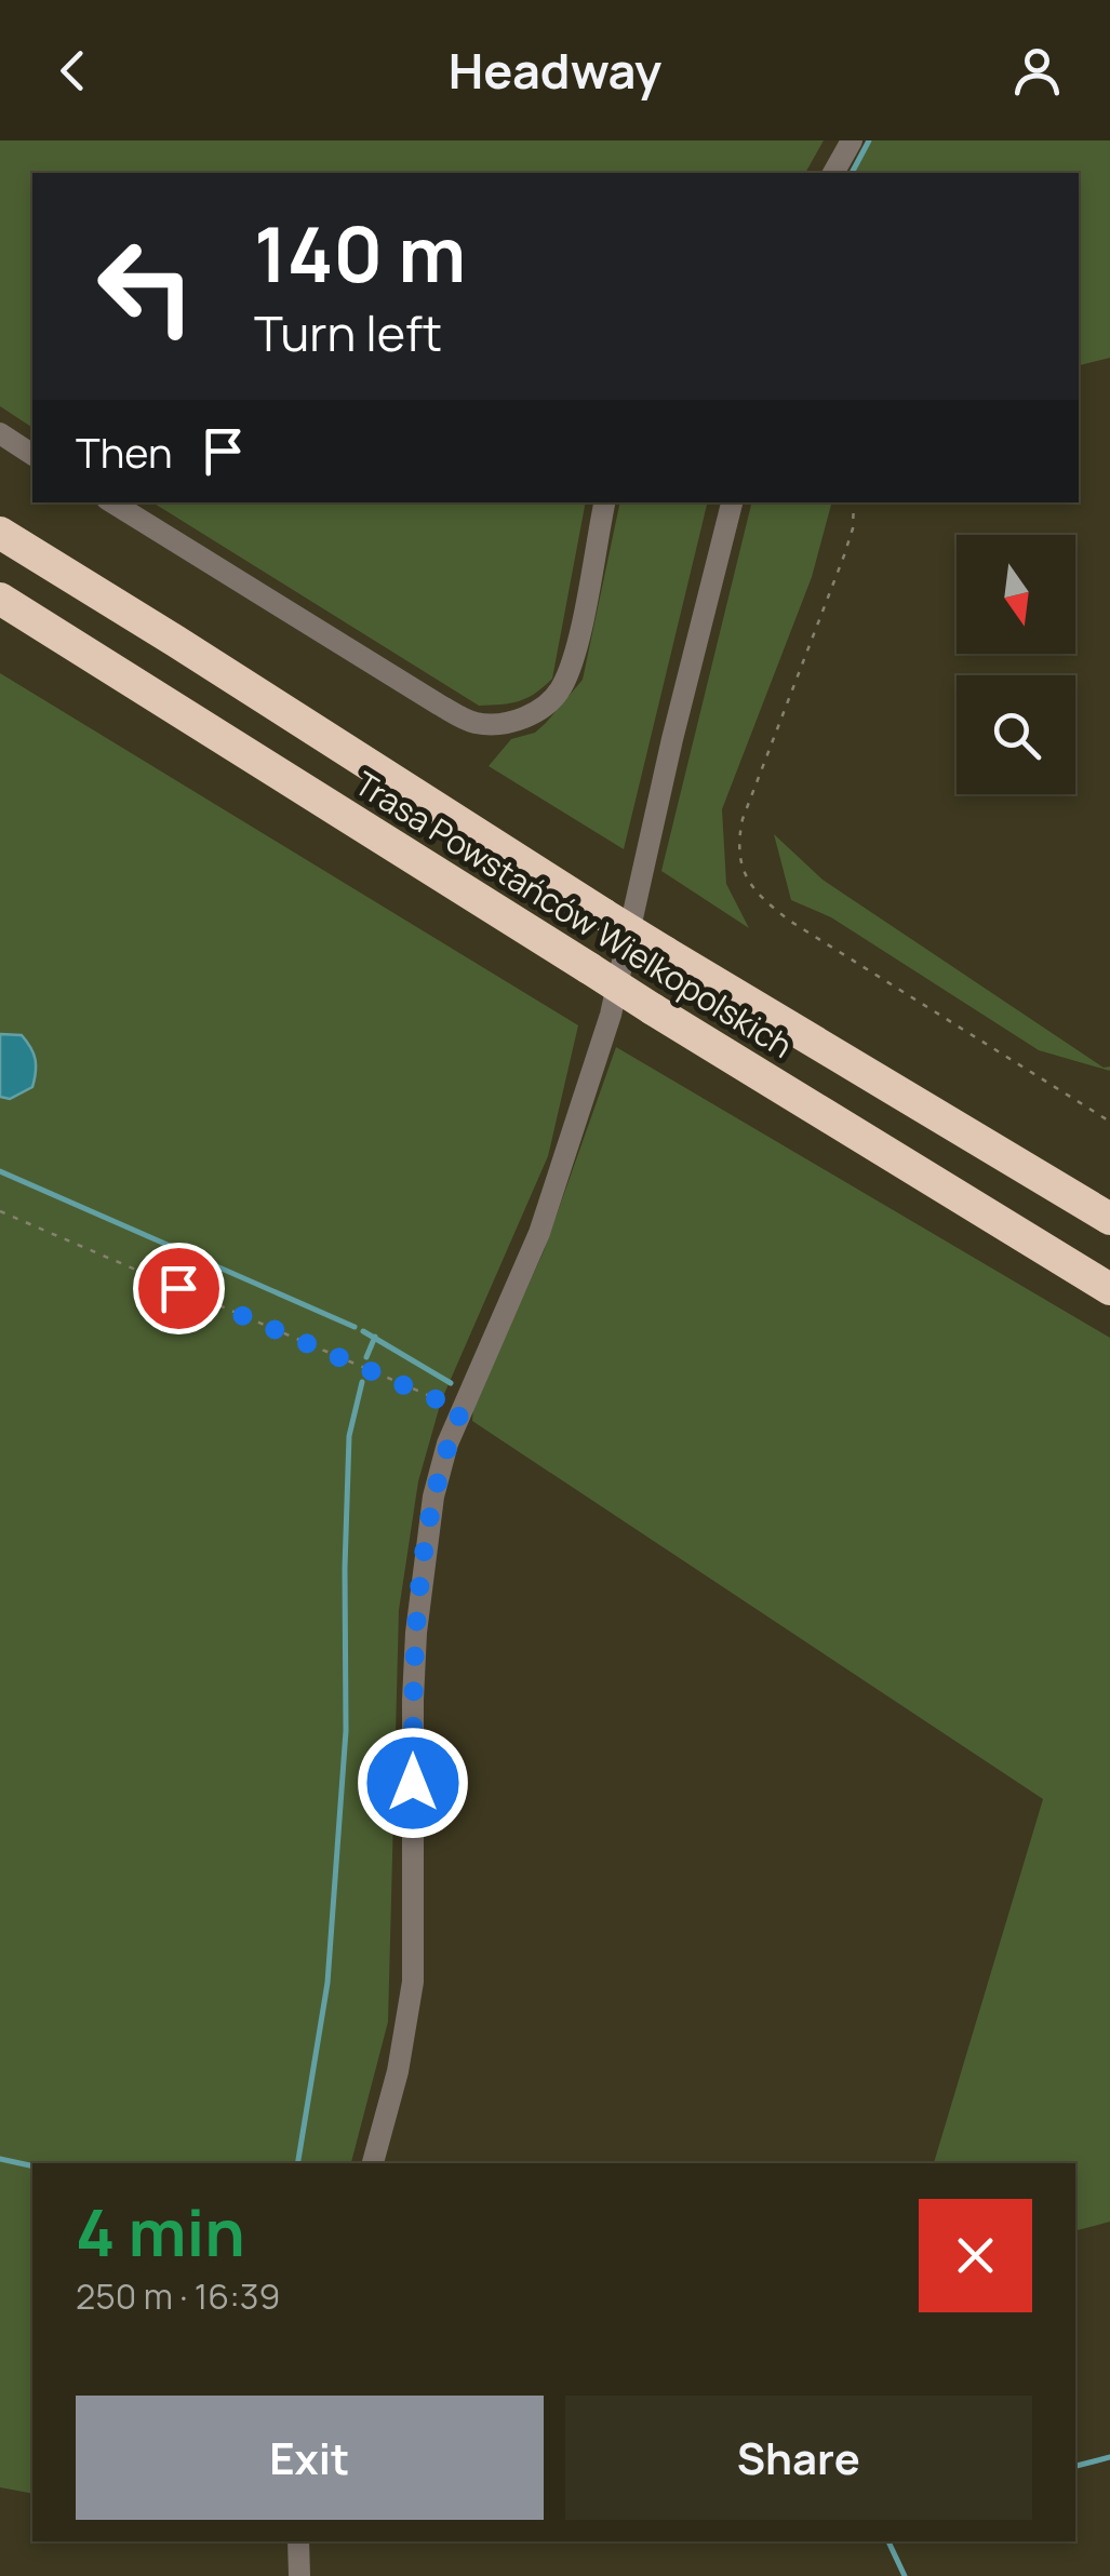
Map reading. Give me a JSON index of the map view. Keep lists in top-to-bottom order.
{
  "streets": {
    "highway": ["Trasa Powstańców Wielkopolskich"]
  },
  "north": "bottom",
  "page": {
    "header": "Headway",
    "turn": ["140 m", "Turn left"],
    "then": "Then",
    "heading": ["4 min", "250 m · 16:39"],
    "buttons": ["Exit", "Share"]
  }
}
